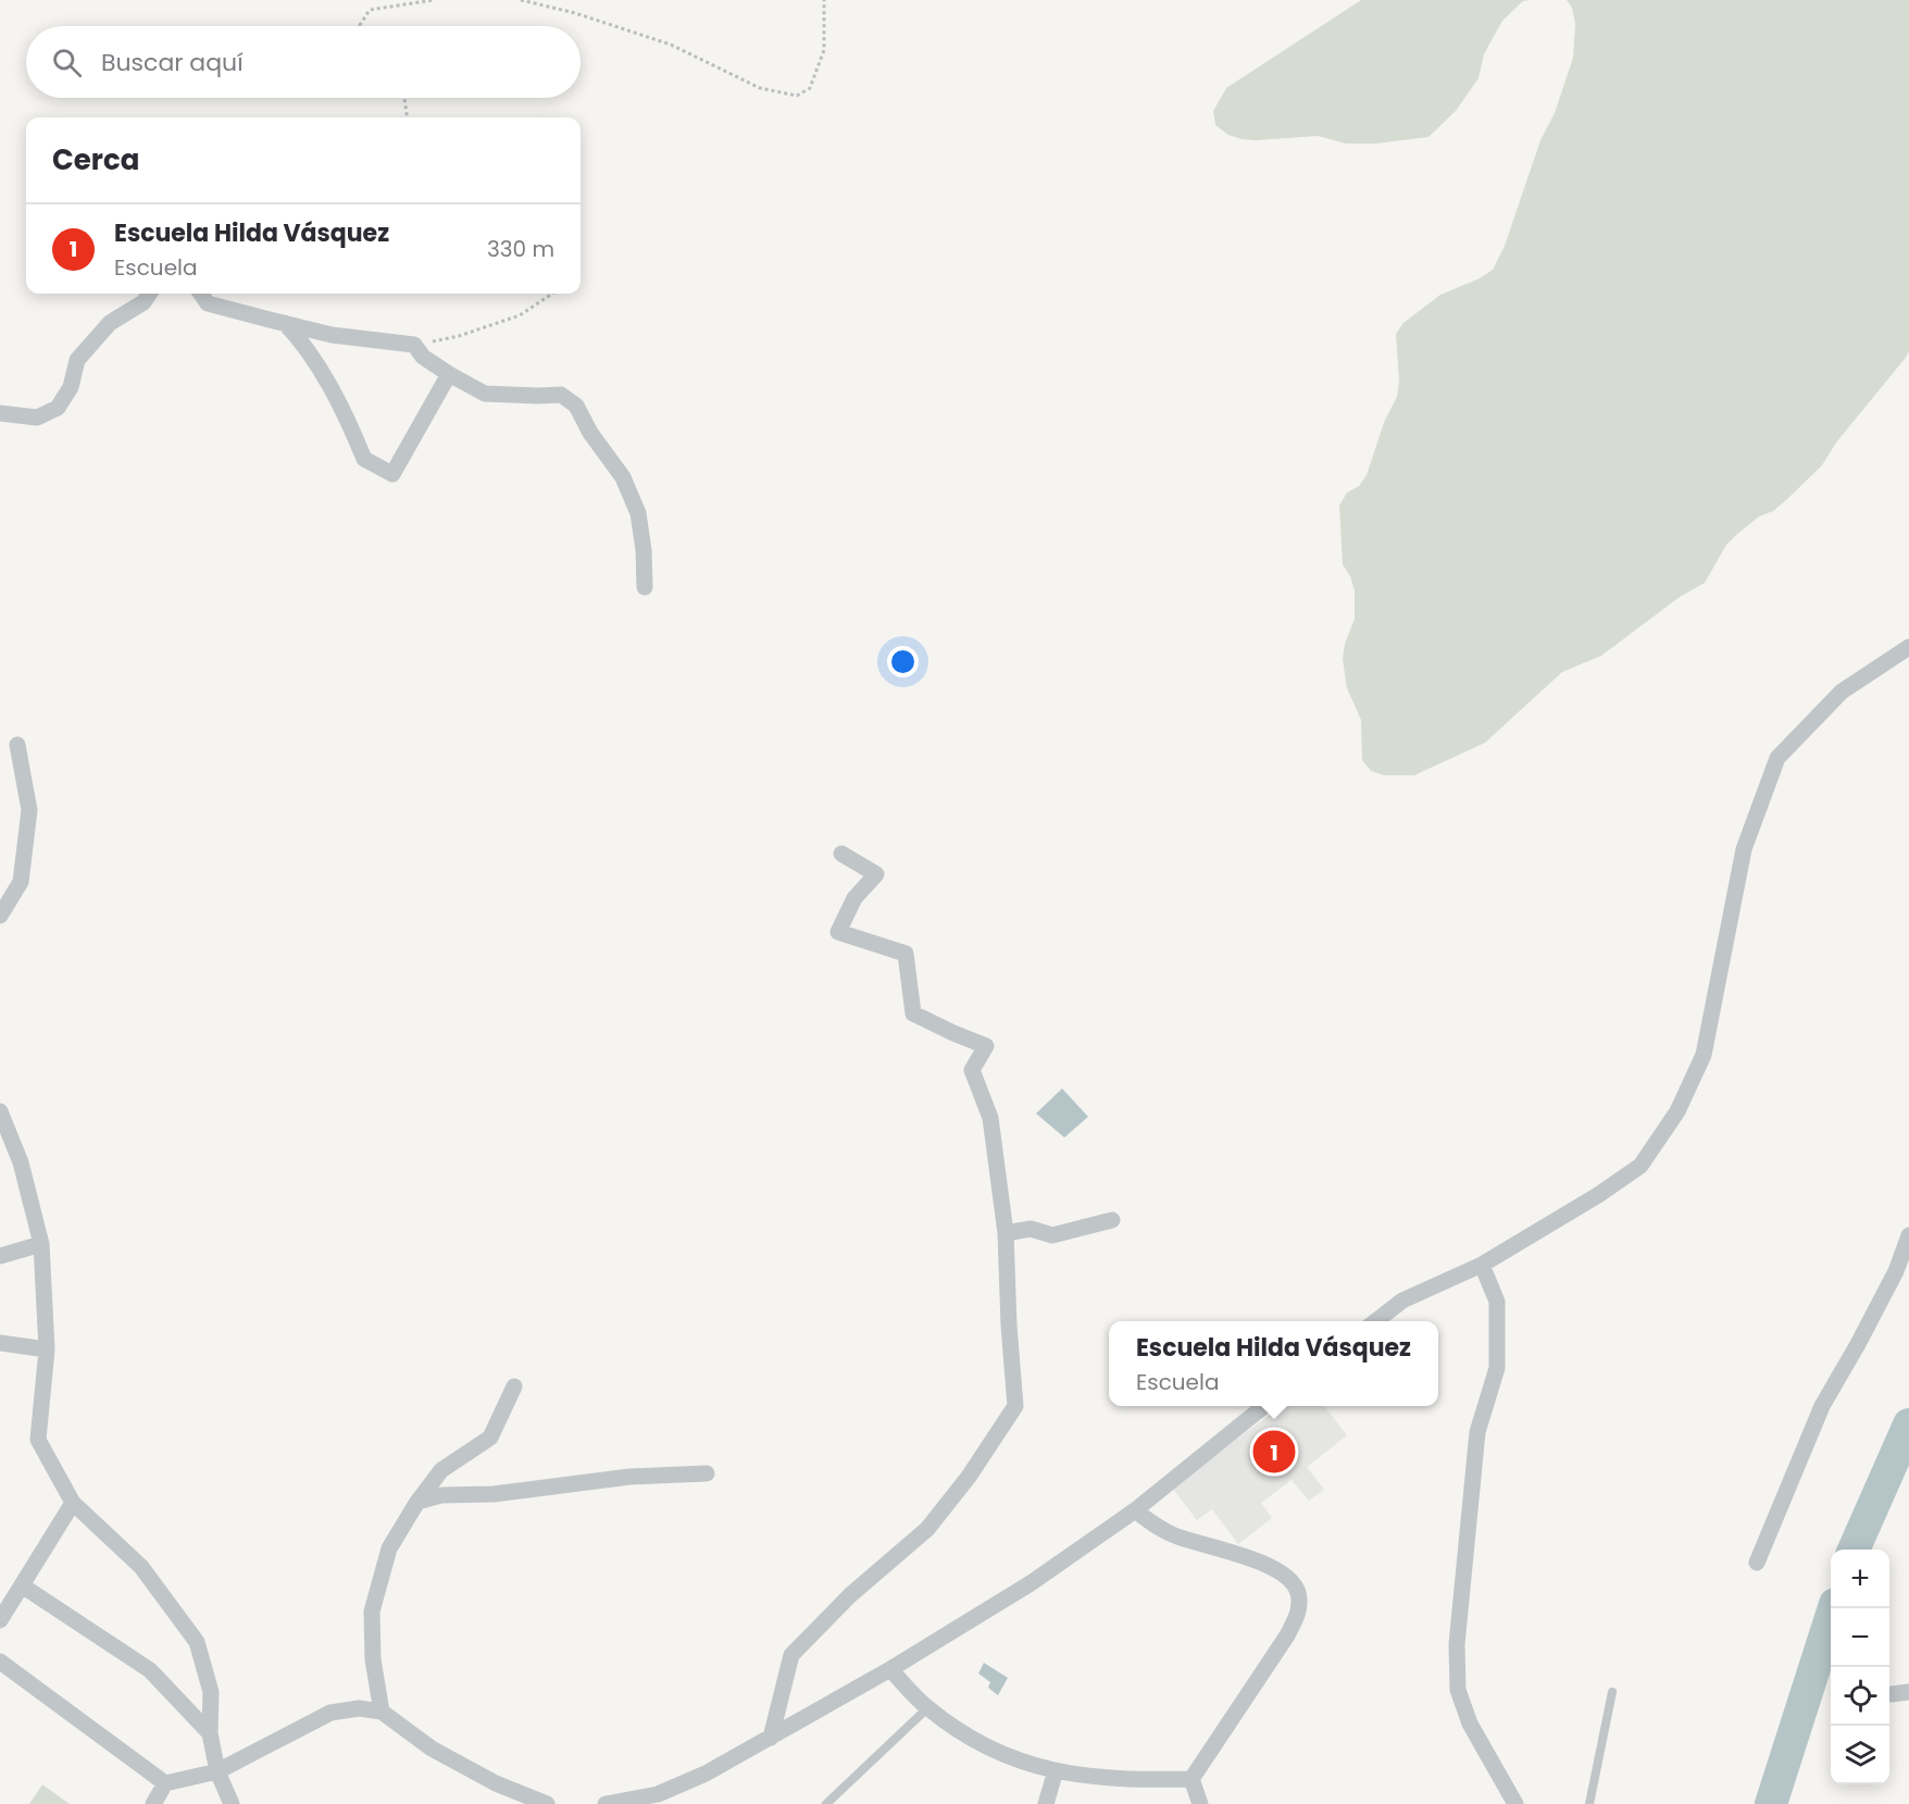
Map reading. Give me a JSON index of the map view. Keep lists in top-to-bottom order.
{
  "page": {
    "search": "Buscar aquí",
    "heading": "Cerca",
    "list": [
      {
        "mark": "1",
        "name": "Escuela Hilda Vásquez",
        "note": "Escuela",
        "value": "330 m"
      }
    ],
    "popup": ["Escuela Hilda Vásquez", "Escuela"],
    "pins": "1",
    "map_buttons": ["+", "−"]
  }
}
